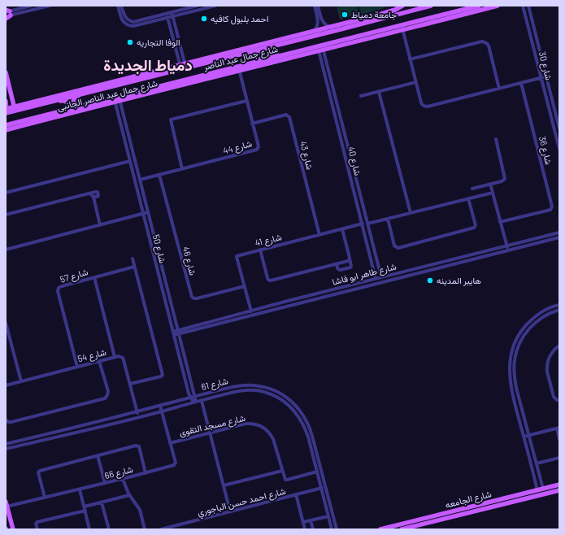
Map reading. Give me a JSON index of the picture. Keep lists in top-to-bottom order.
{
  "streets": {
    "main road": ["شارع جمال عبد الناصر", "شارع جمال عبد الناصر الجانبى", "شارع الجامعه"],
    "street": [
      "شارع 30",
      "شارع 44",
      "شارع 36",
      "شارع 43",
      "شارع 40",
      "شارع 41",
      "شارع 50",
      "شارع 46",
      "شارع طاهر ابو فاشا",
      "شارع 57",
      "شارع 54",
      "شارع 61",
      "شارع مسجد التقوى",
      "شارع 66",
      "شارع احمد حسن الباجوري"
    ]
  },
  "crossings": [
    ["شارع جمال عبد الناصر", "شارع جمال عبد الناصر الجانبى"],
    ["شارع جمال عبد الناصر", "شارع 44"],
    ["شارع جمال عبد الناصر", "شارع 40"],
    ["شارع جمال عبد الناصر الجانبى", "شارع 44"],
    ["شارع جمال عبد الناصر الجانبى", "شارع 40"],
    ["شارع جمال عبد الناصر الجانبى", "شارع 50"],
    ["شارع 44", "شارع 43"],
    ["شارع 44", "شارع 50"],
    ["شارع 44", "شارع 46"],
    ["شارع 43", "شارع 41"],
    ["شارع 40", "شارع 41"],
    ["شارع 40", "شارع طاهر ابو فاشا"],
    ["شارع 41", "شارع 46"],
    ["شارع 41", "شارع طاهر ابو فاشا"],
    ["شارع 50", "شارع طاهر ابو فاشا"],
    ["شارع 50", "شارع 61"],
    ["شارع 57", "شارع 54"],
    ["شارع 54", "شارع 61"],
    ["شارع 61", "شارع 66"],
    ["شارع 61", "شارع احمد حسن الباجوري"],
    ["شارع مسجد التقوى", "شارع 66"]
  ],
  "districts": ["دمياط الجديدة"],
  "places": [
    "جامعة دمياط",
    "احمد بلبول كافيه",
    "الوفا التجاريه",
    "هايبر المدينه"
  ]
}
